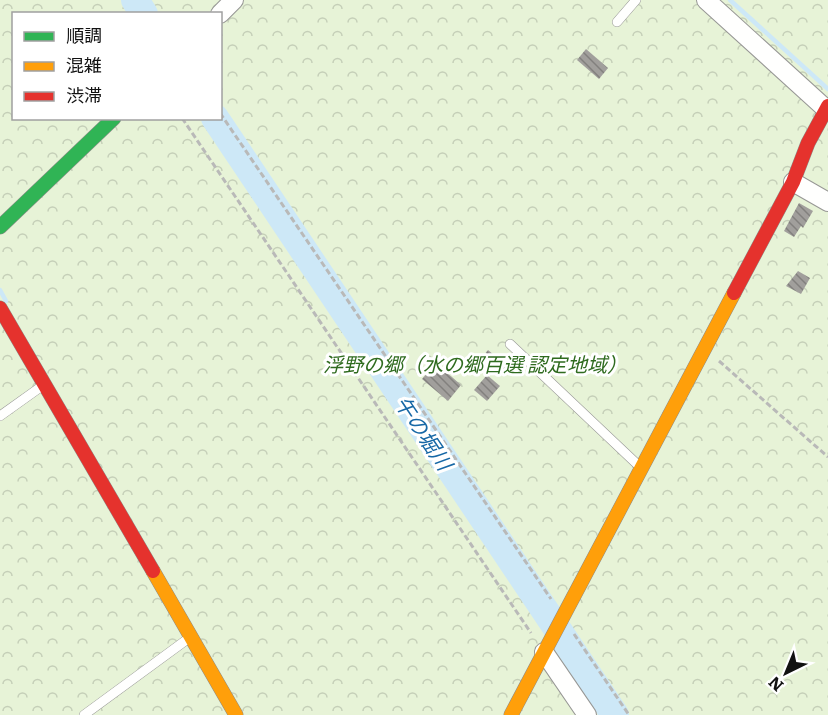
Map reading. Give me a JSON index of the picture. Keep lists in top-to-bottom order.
{
  "water": ["午の堀川"],
  "parks": ["浮野の郷（水の郷百選 認定地域）"],
  "legend": ["順調", "混雑", "渋滞"],
  "north": "bottom left"
}
